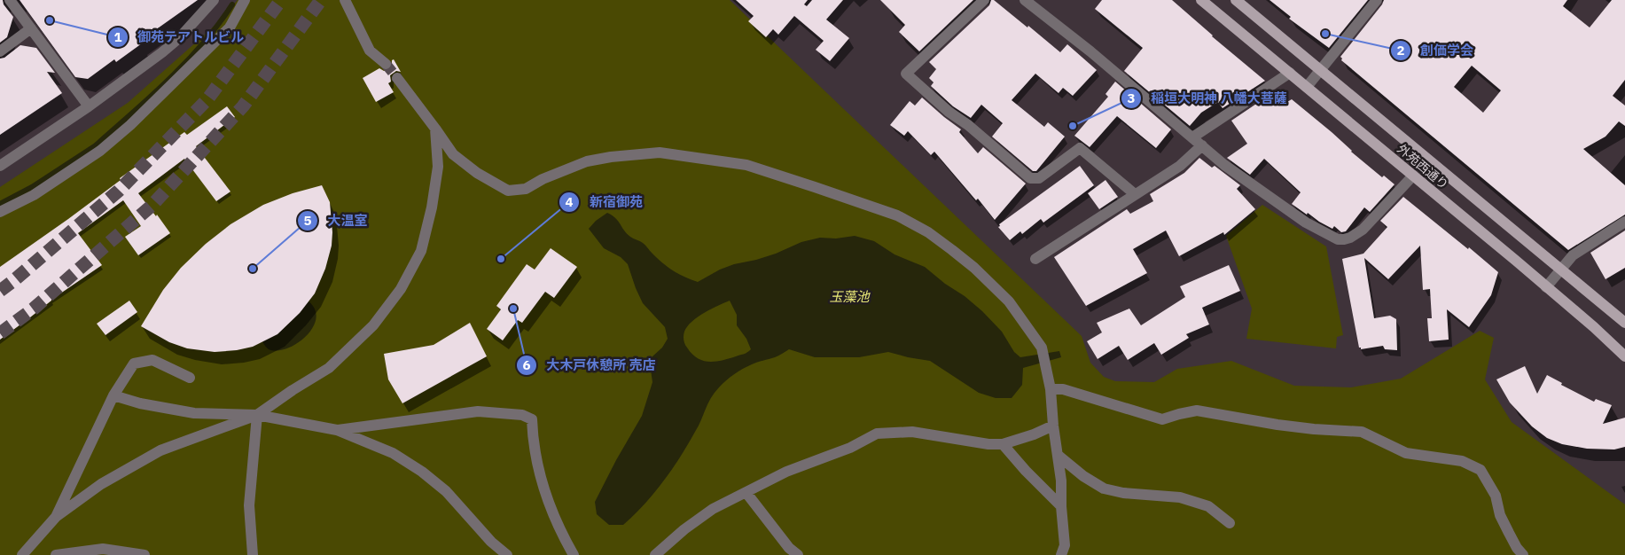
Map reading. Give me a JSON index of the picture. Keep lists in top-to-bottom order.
{
  "streets": {
    "main road": ["外苑西通り"]
  },
  "water": ["玉藻池"],
  "places": [
    "御苑テアトルビル",
    "創価学会",
    "稲垣大明神 八幡大菩薩",
    "新宿御苑",
    "大温室",
    "大木戸休憩所 売店"
  ]
}
